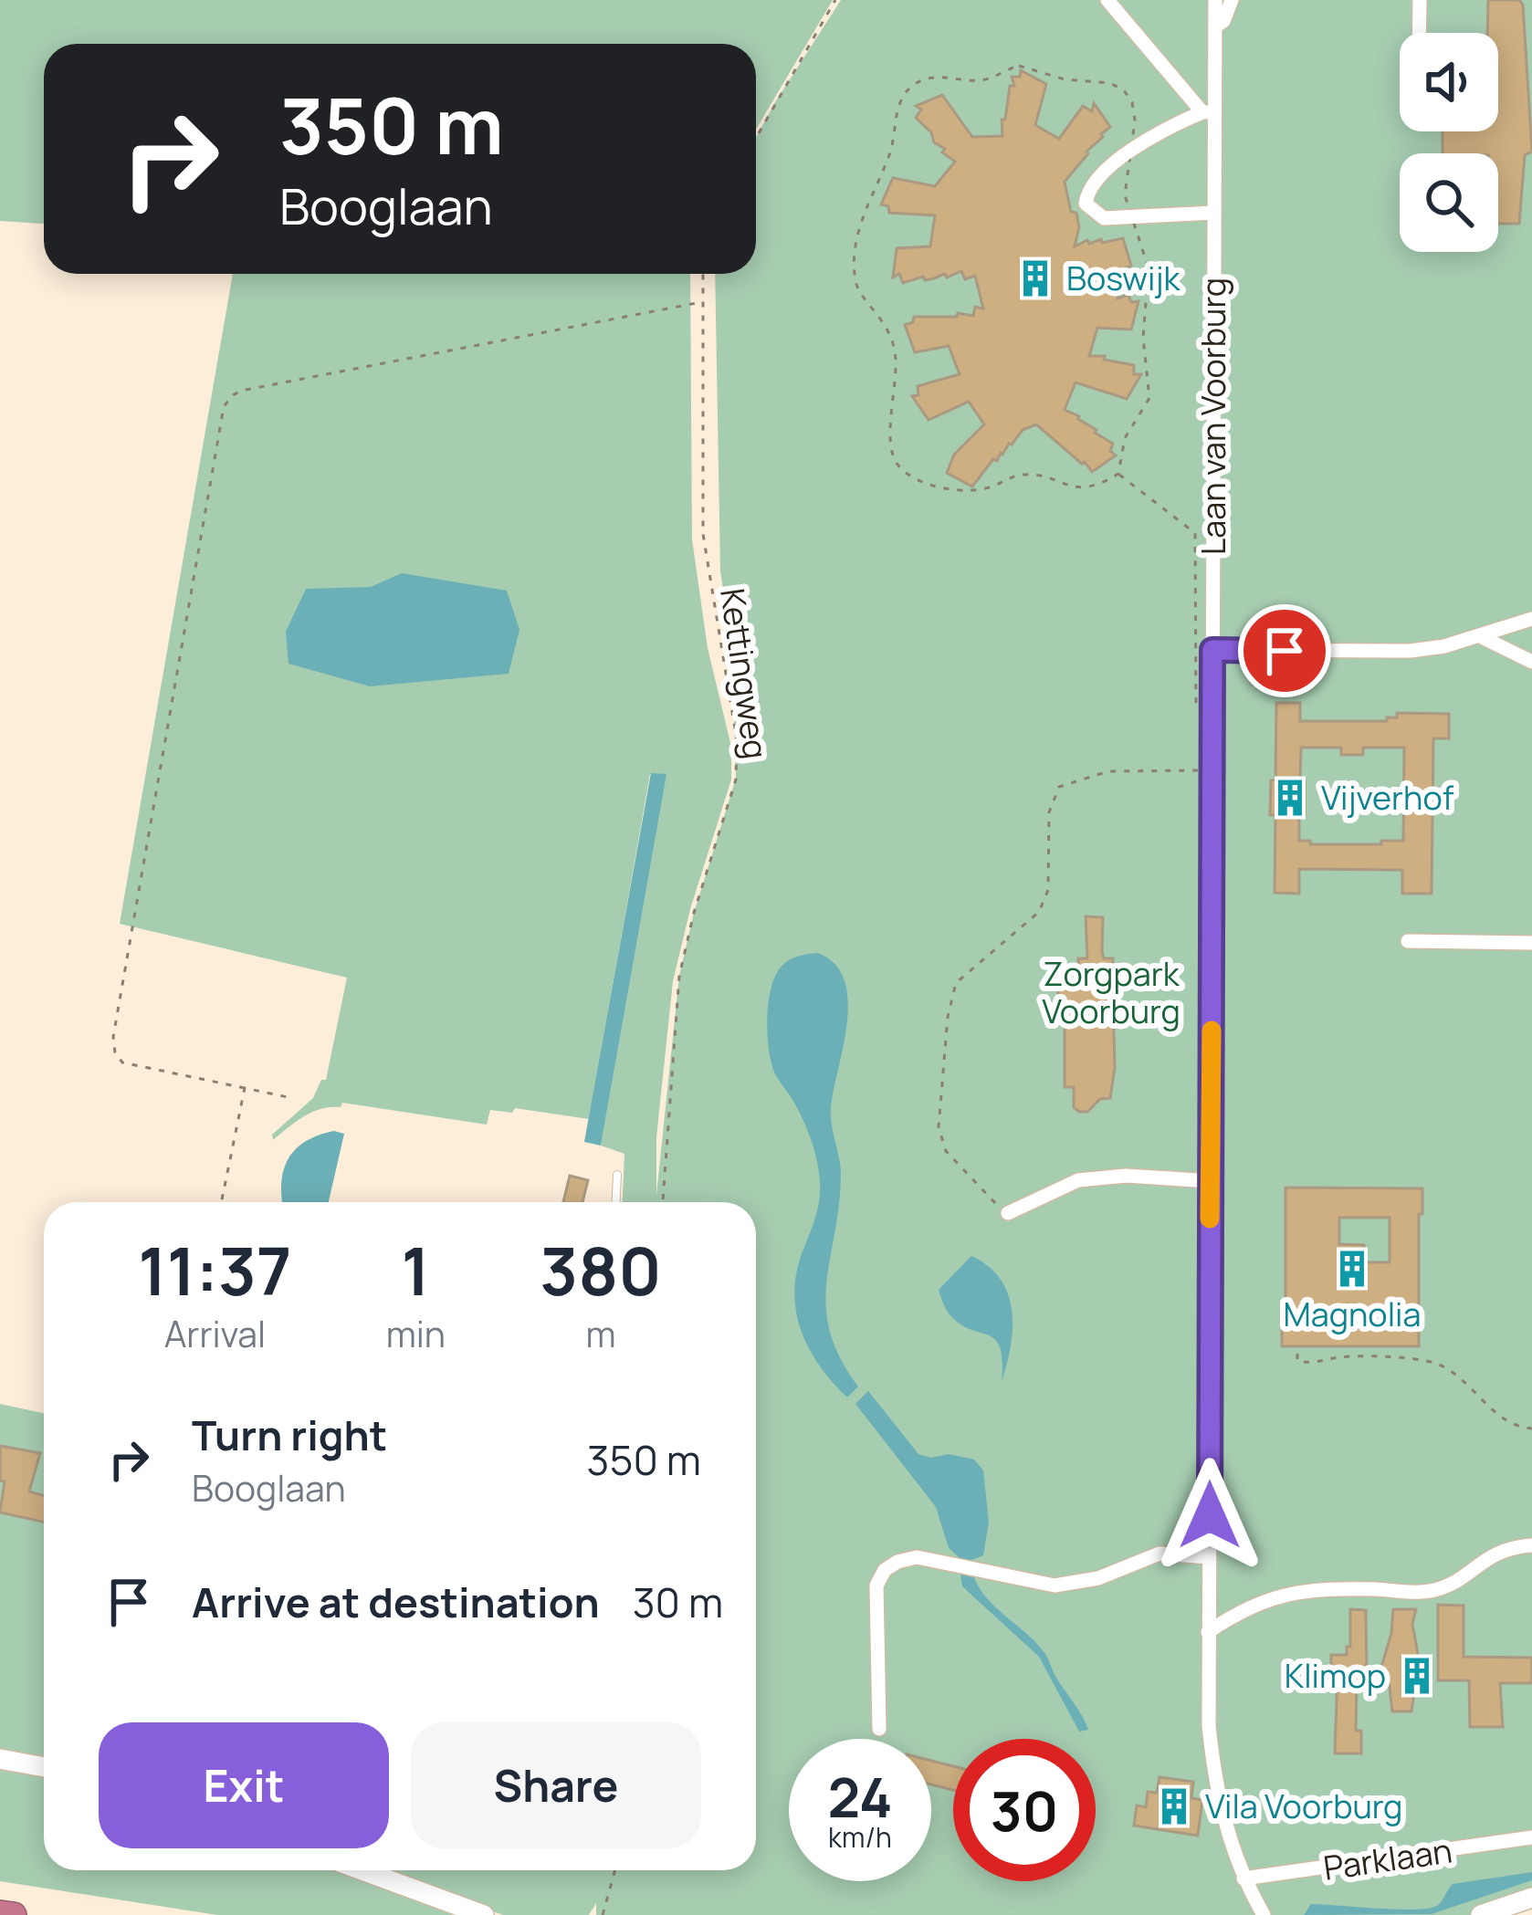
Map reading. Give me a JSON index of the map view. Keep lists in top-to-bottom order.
{
  "streets": {
    "street": ["Laan van Voorburg", "Parklaan"],
    "path": ["Kettingweg"]
  },
  "crossings": [
    ["Laan van Voorburg", "Parklaan"]
  ],
  "parks": ["Zorgpark Voorburg"],
  "places": {
    "building": [
      "Boswijk",
      "Vijverhof",
      "Magnolia",
      "Klimop",
      "Vila Voorburg"
    ]
  },
  "page": {
    "turn": ["350 m", "Booglaan"],
    "eta": [
      "11:37",
      "Arrival",
      "1",
      "min",
      "380",
      "m"
    ],
    "list": [
      {
        "name": "Turn right",
        "note": "Booglaan",
        "value": "350 m"
      },
      {
        "name": "Arrive at destination",
        "value": "30 m"
      }
    ],
    "buttons": ["Exit", "Share"],
    "speed": "24 km/h",
    "limit": "30"
  }
}
